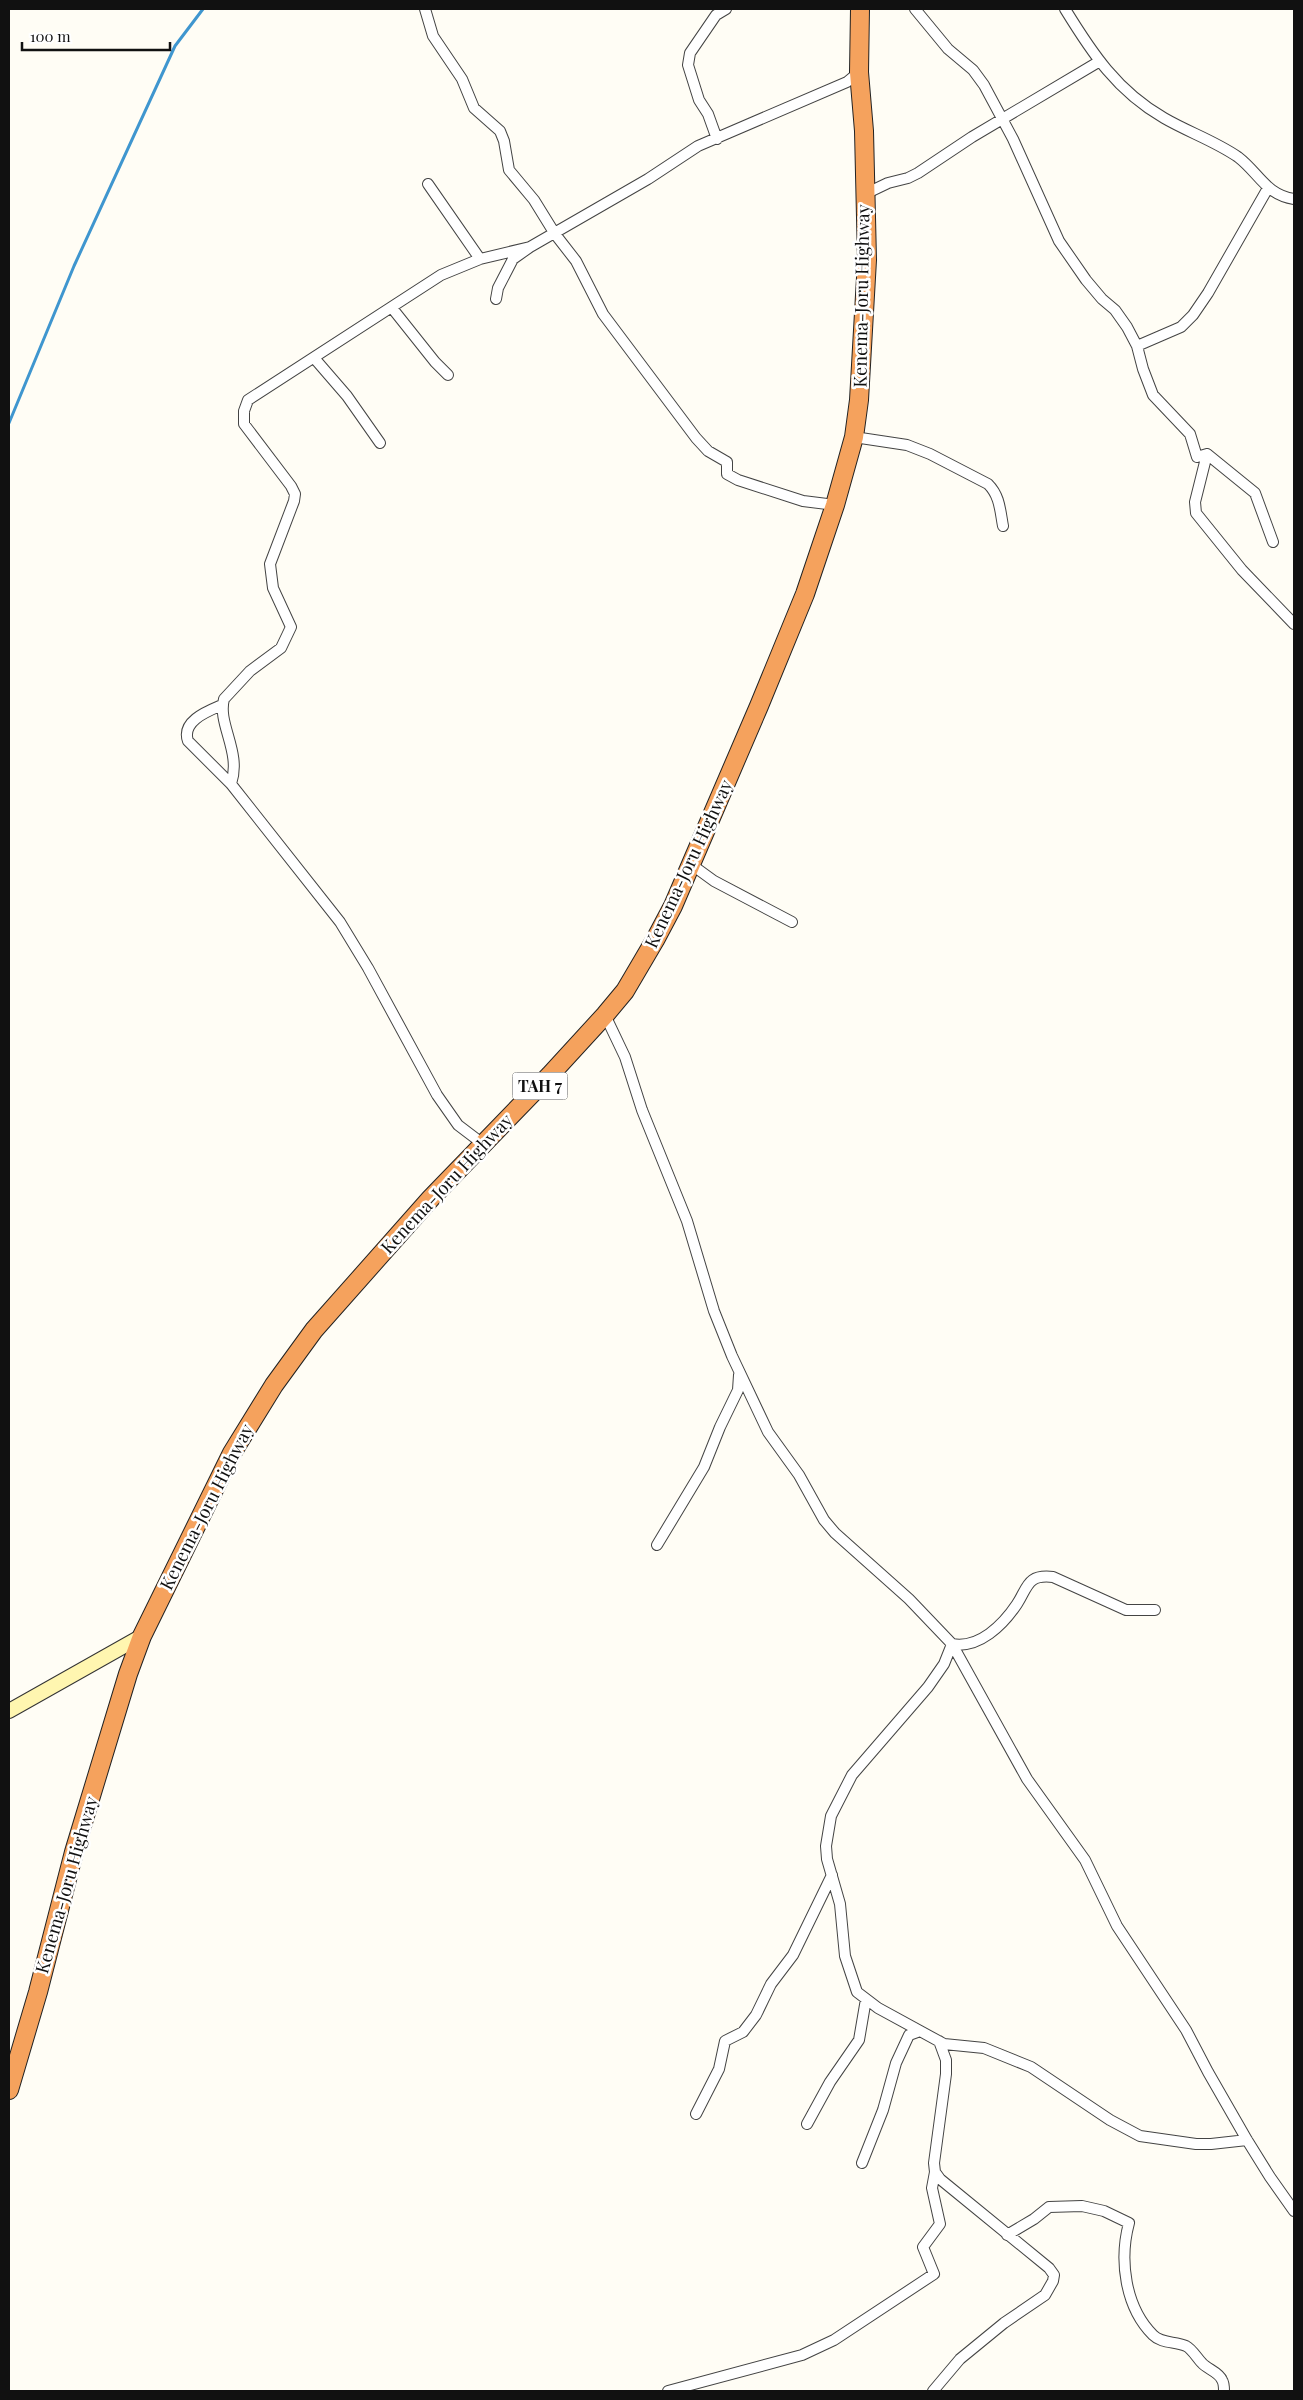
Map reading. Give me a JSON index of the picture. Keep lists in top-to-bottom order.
{
  "streets": {
    "highway": ["Kenema-Joru Highway", "TAH 7"]
  },
  "scale_bar": "100 m"
}
